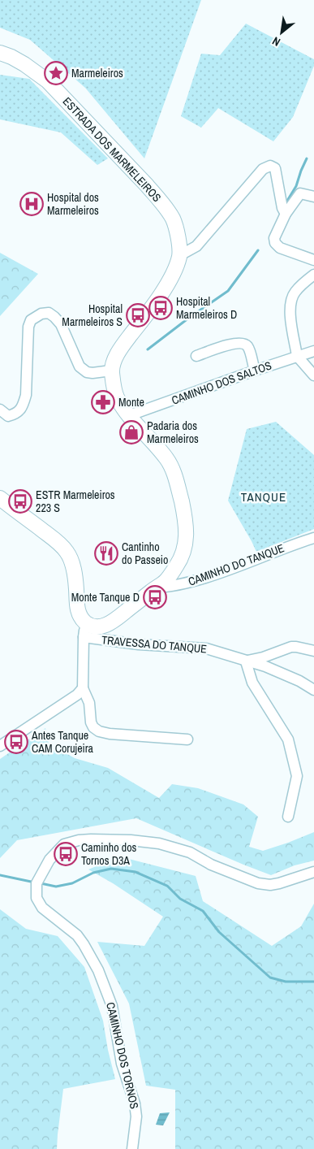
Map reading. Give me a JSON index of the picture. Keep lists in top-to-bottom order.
{
  "streets": {
    "main road": ["ESTRADA DOS MARMELEIROS"],
    "street": [
      "CAMINHO DOS SALTOS",
      "CAMINHO DO TANQUE",
      "TRAVESSA DO TANQUE",
      "CAMINHO DOS TORNOS"
    ]
  },
  "crossings": [
    ["ESTRADA DOS MARMELEIROS", "CAMINHO DOS SALTOS"],
    ["ESTRADA DOS MARMELEIROS", "CAMINHO DO TANQUE"]
  ],
  "districts": ["TANQUE"],
  "places": {
    "place": ["Marmeleiros"],
    "hospital": ["Hospital dos Marmeleiros"],
    "bus stop": [
      "Hospital Marmeleiros D",
      "Hospital Marmeleiros S",
      "ESTR Marmeleiros 223 S",
      "Monte Tanque D",
      "Antes Tanque CAM Corujeira",
      "Caminho dos Tornos D3A"
    ],
    "pharmacy": ["Monte"],
    "shop": ["Padaria dos Marmeleiros"],
    "restaurant": ["Cantinho do Passeio"]
  },
  "north": "bottom left"
}
